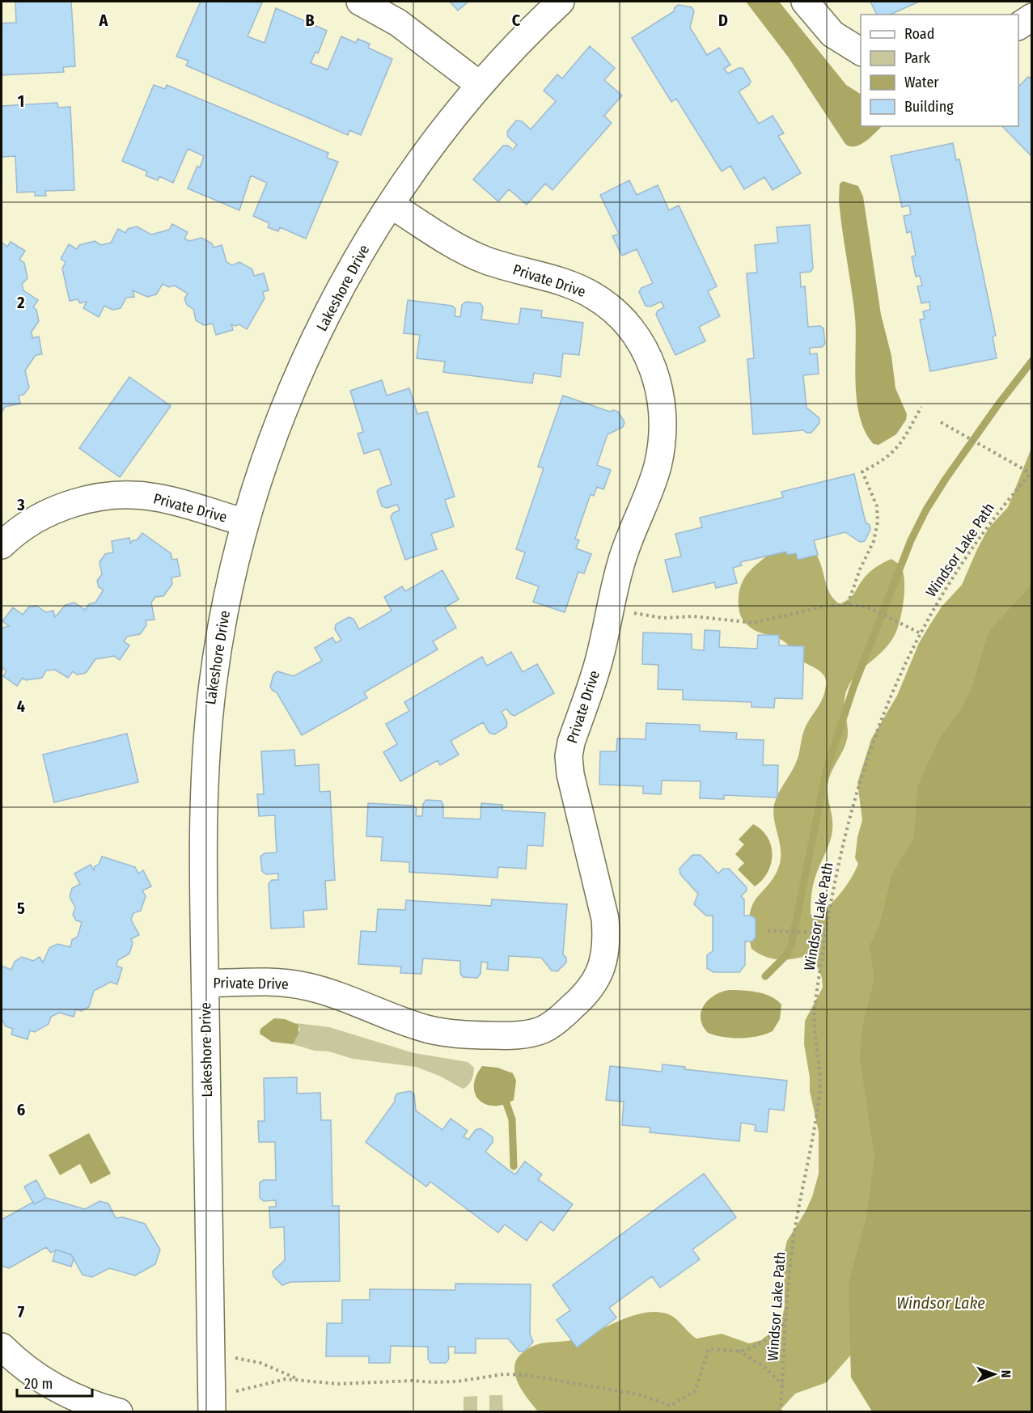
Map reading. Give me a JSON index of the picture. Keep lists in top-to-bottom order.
{
  "streets": {
    "street": ["Private Drive", "Lakeshore Drive"],
    "path": ["Windsor Lake Path"]
  },
  "crossings": [
    ["Private Drive", "Lakeshore Drive"]
  ],
  "water": ["Windsor Lake"],
  "legend": [
    "Road",
    "Park",
    "Water",
    "Building"
  ],
  "scale_bar": "20 m",
  "north": "right",
  "grid": {
    "columns": [
      "A",
      "B",
      "C",
      "D"
    ],
    "rows": [
      "1",
      "2",
      "3",
      "4",
      "5",
      "6",
      "7"
    ]
  }
}
